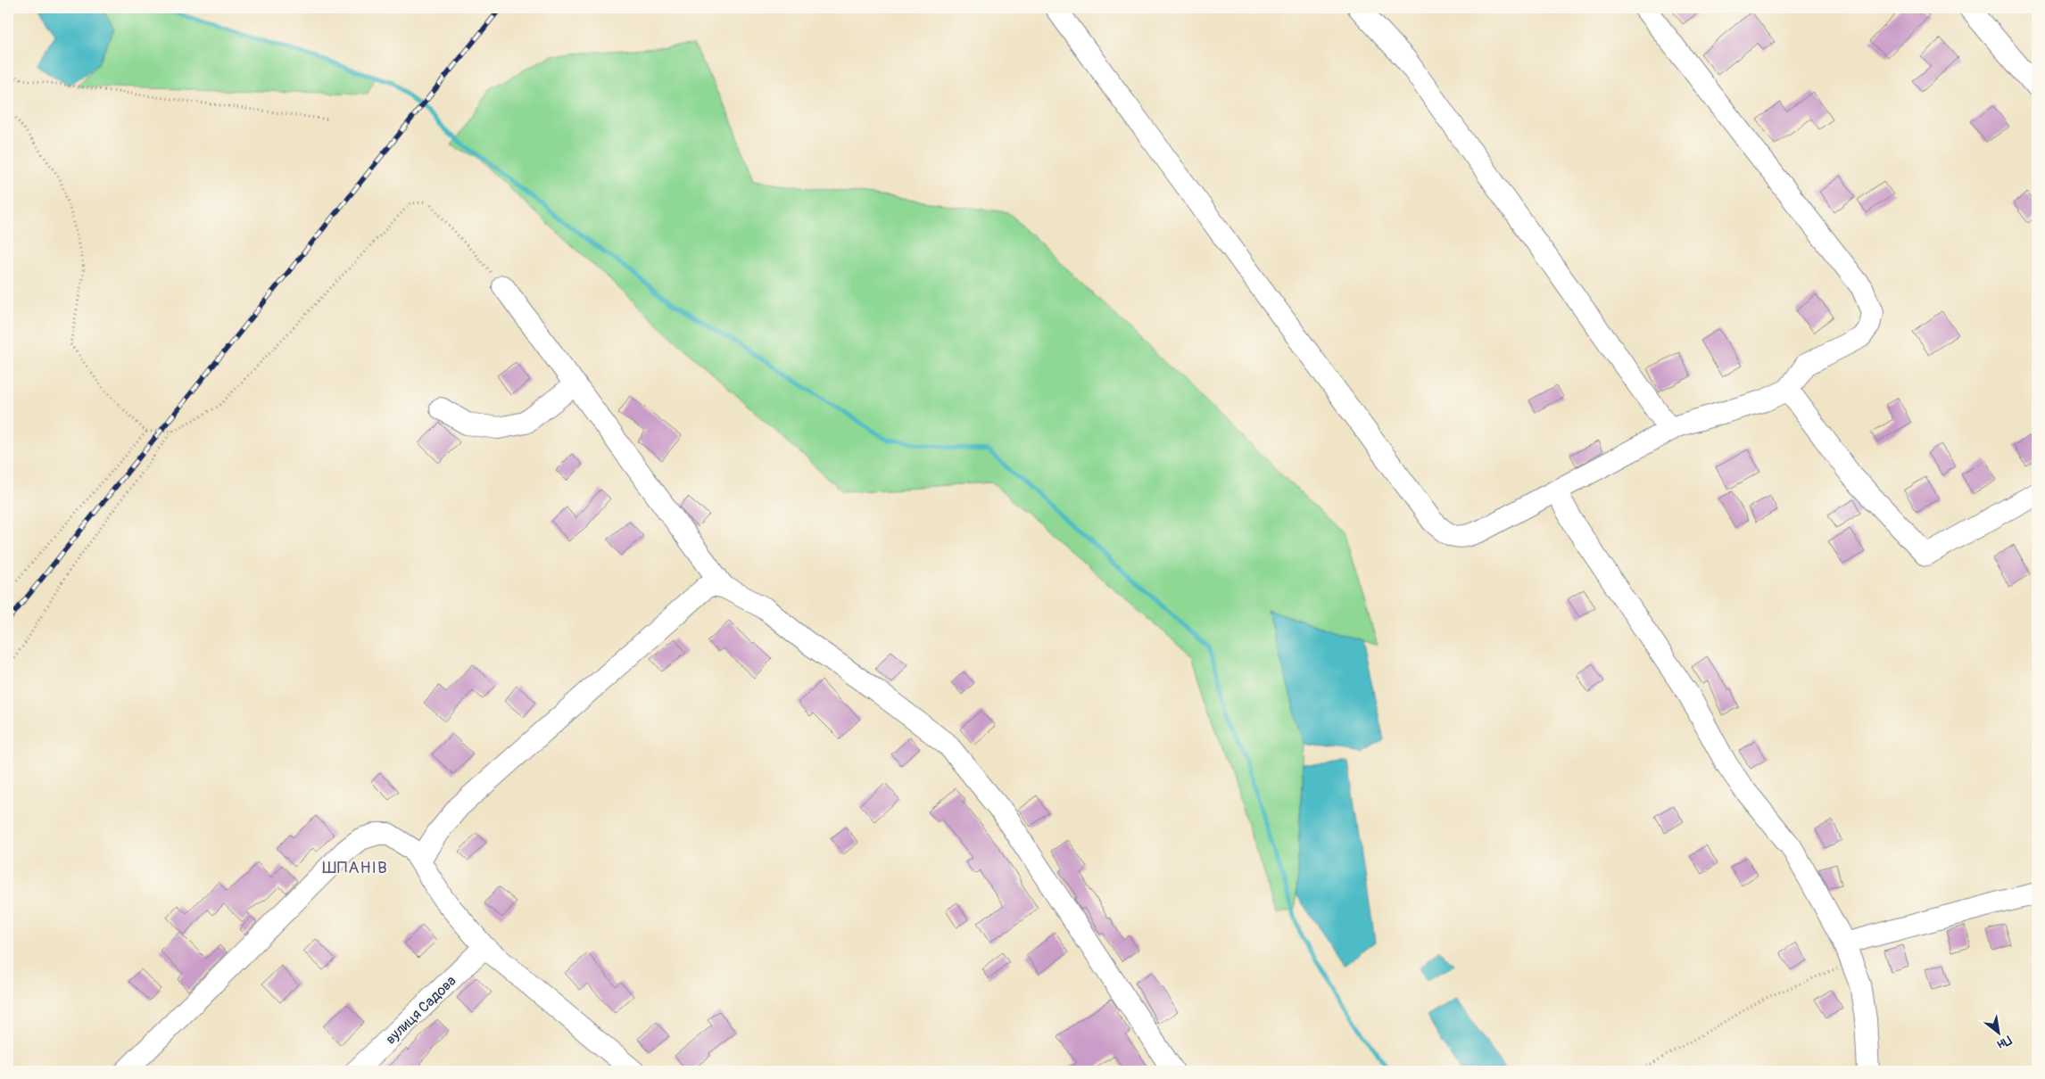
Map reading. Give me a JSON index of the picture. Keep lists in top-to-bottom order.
{
  "streets": {
    "street": ["вулиця Садова"]
  },
  "districts": ["ШПАНІВ"],
  "north": "bottom right"
}
